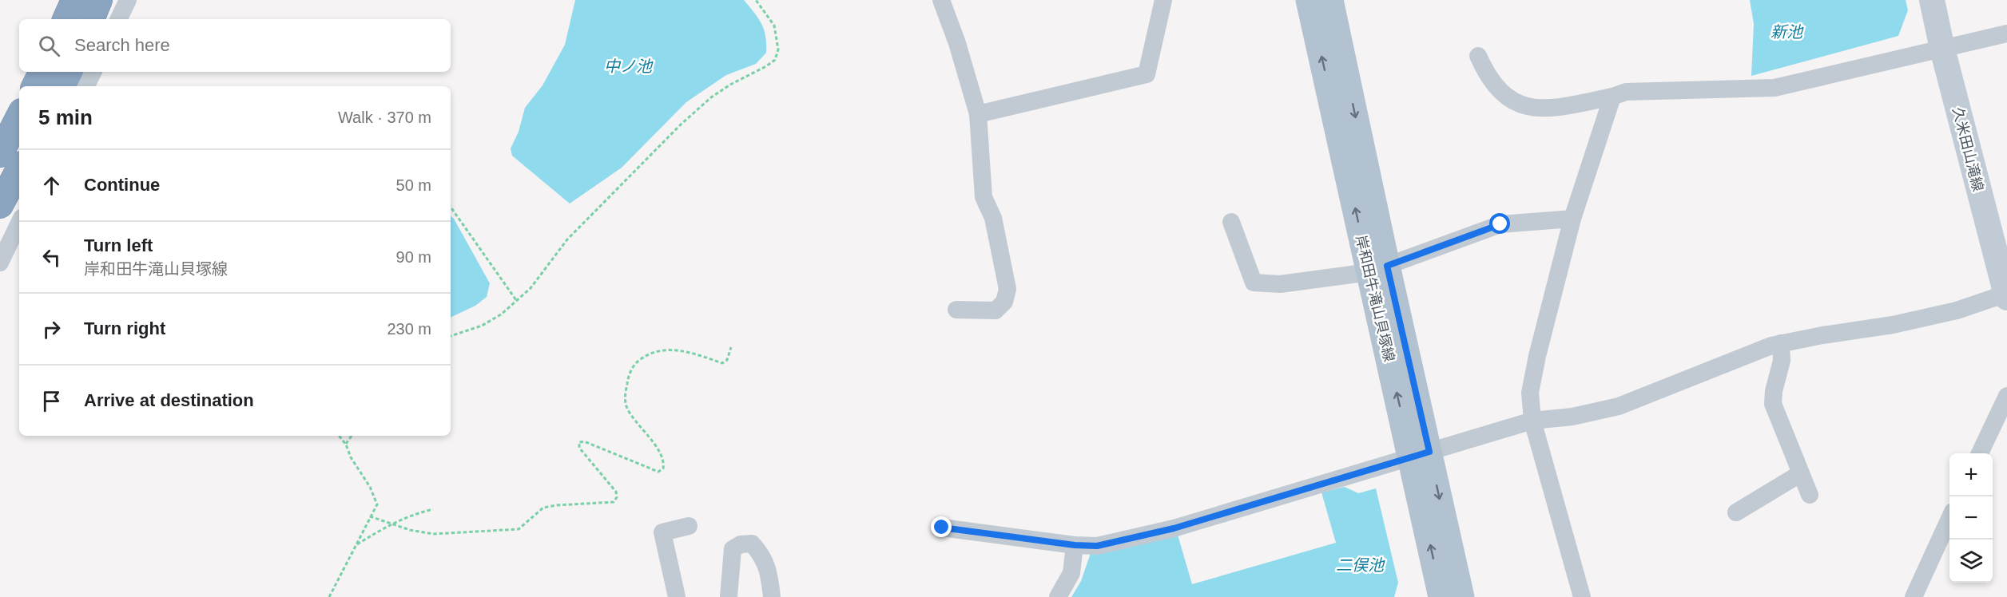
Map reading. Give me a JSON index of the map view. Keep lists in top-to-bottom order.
{
  "streets": {
    "main road": ["岸和田牛滝山貝塚線"],
    "street": ["久米田山滝線"]
  },
  "water": ["新池", "中ノ池", "二俣池"],
  "page": {
    "search": "Search here",
    "heading": ["5 min", "Walk · 370 m"],
    "list": [
      ["Continue", "50 m"],
      ["Turn left", "岸和田牛滝山貝塚線", "90 m"],
      ["Turn right", "230 m"],
      "Arrive at destination"
    ],
    "map_buttons": ["+", "−"]
  }
}
